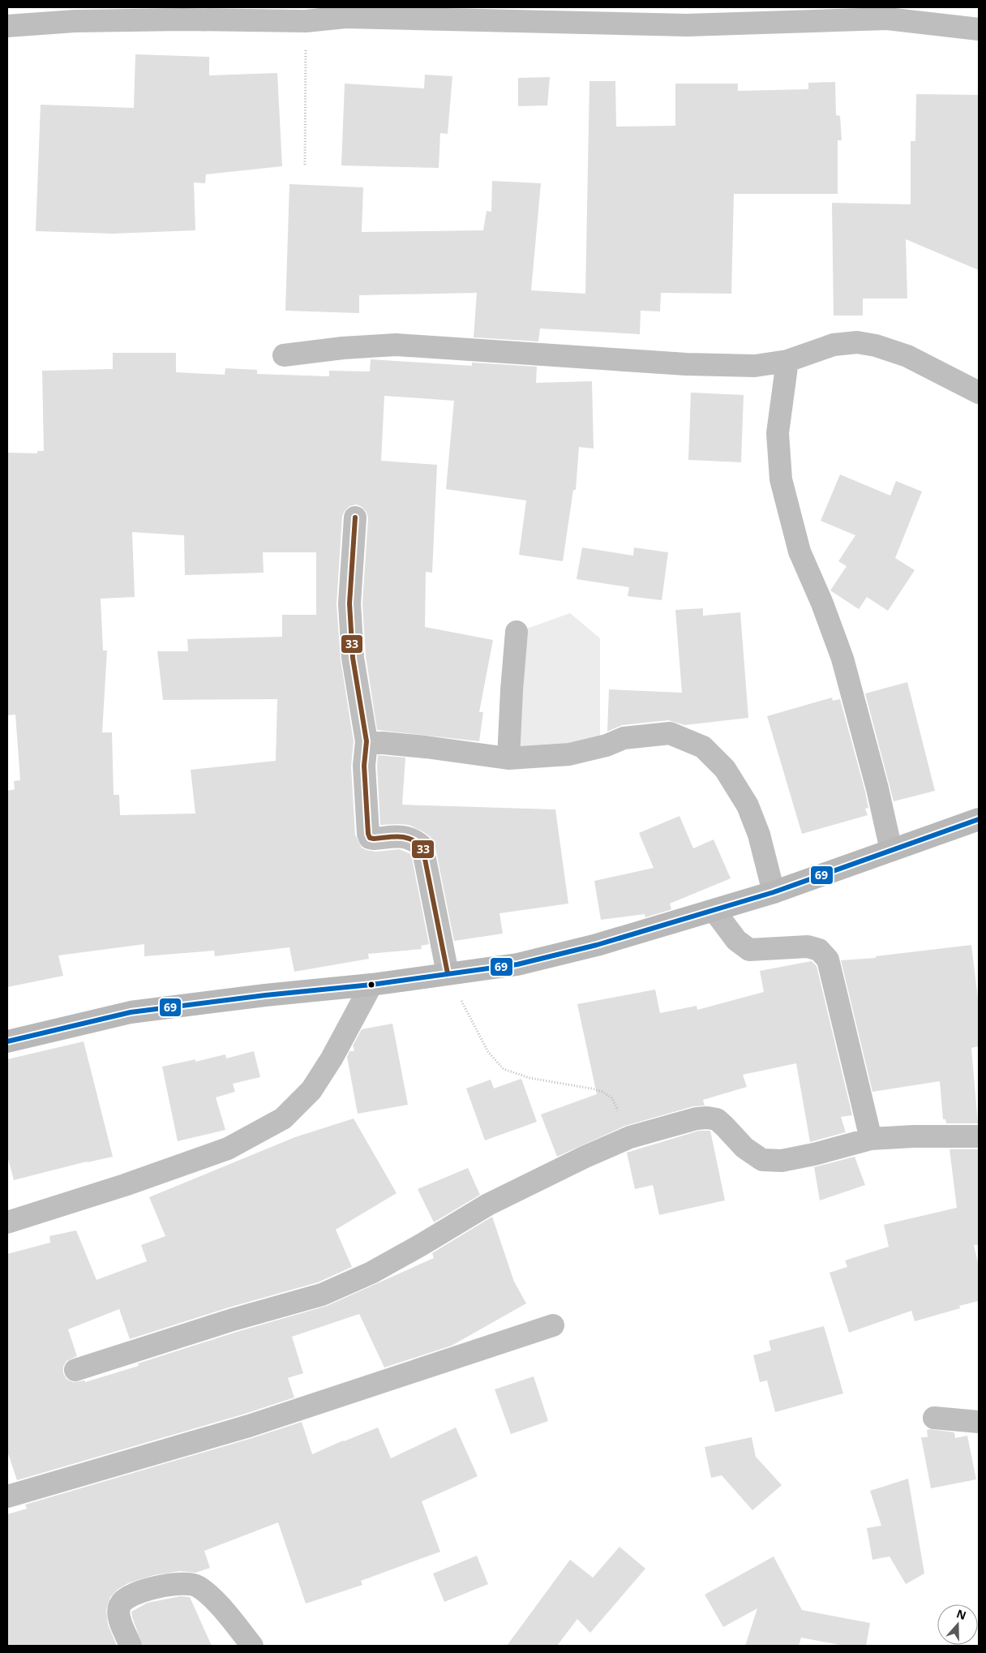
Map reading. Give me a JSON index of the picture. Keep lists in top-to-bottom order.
{
  "lines": ["transit line 33", "transit line 69"],
  "north": "top"
}
